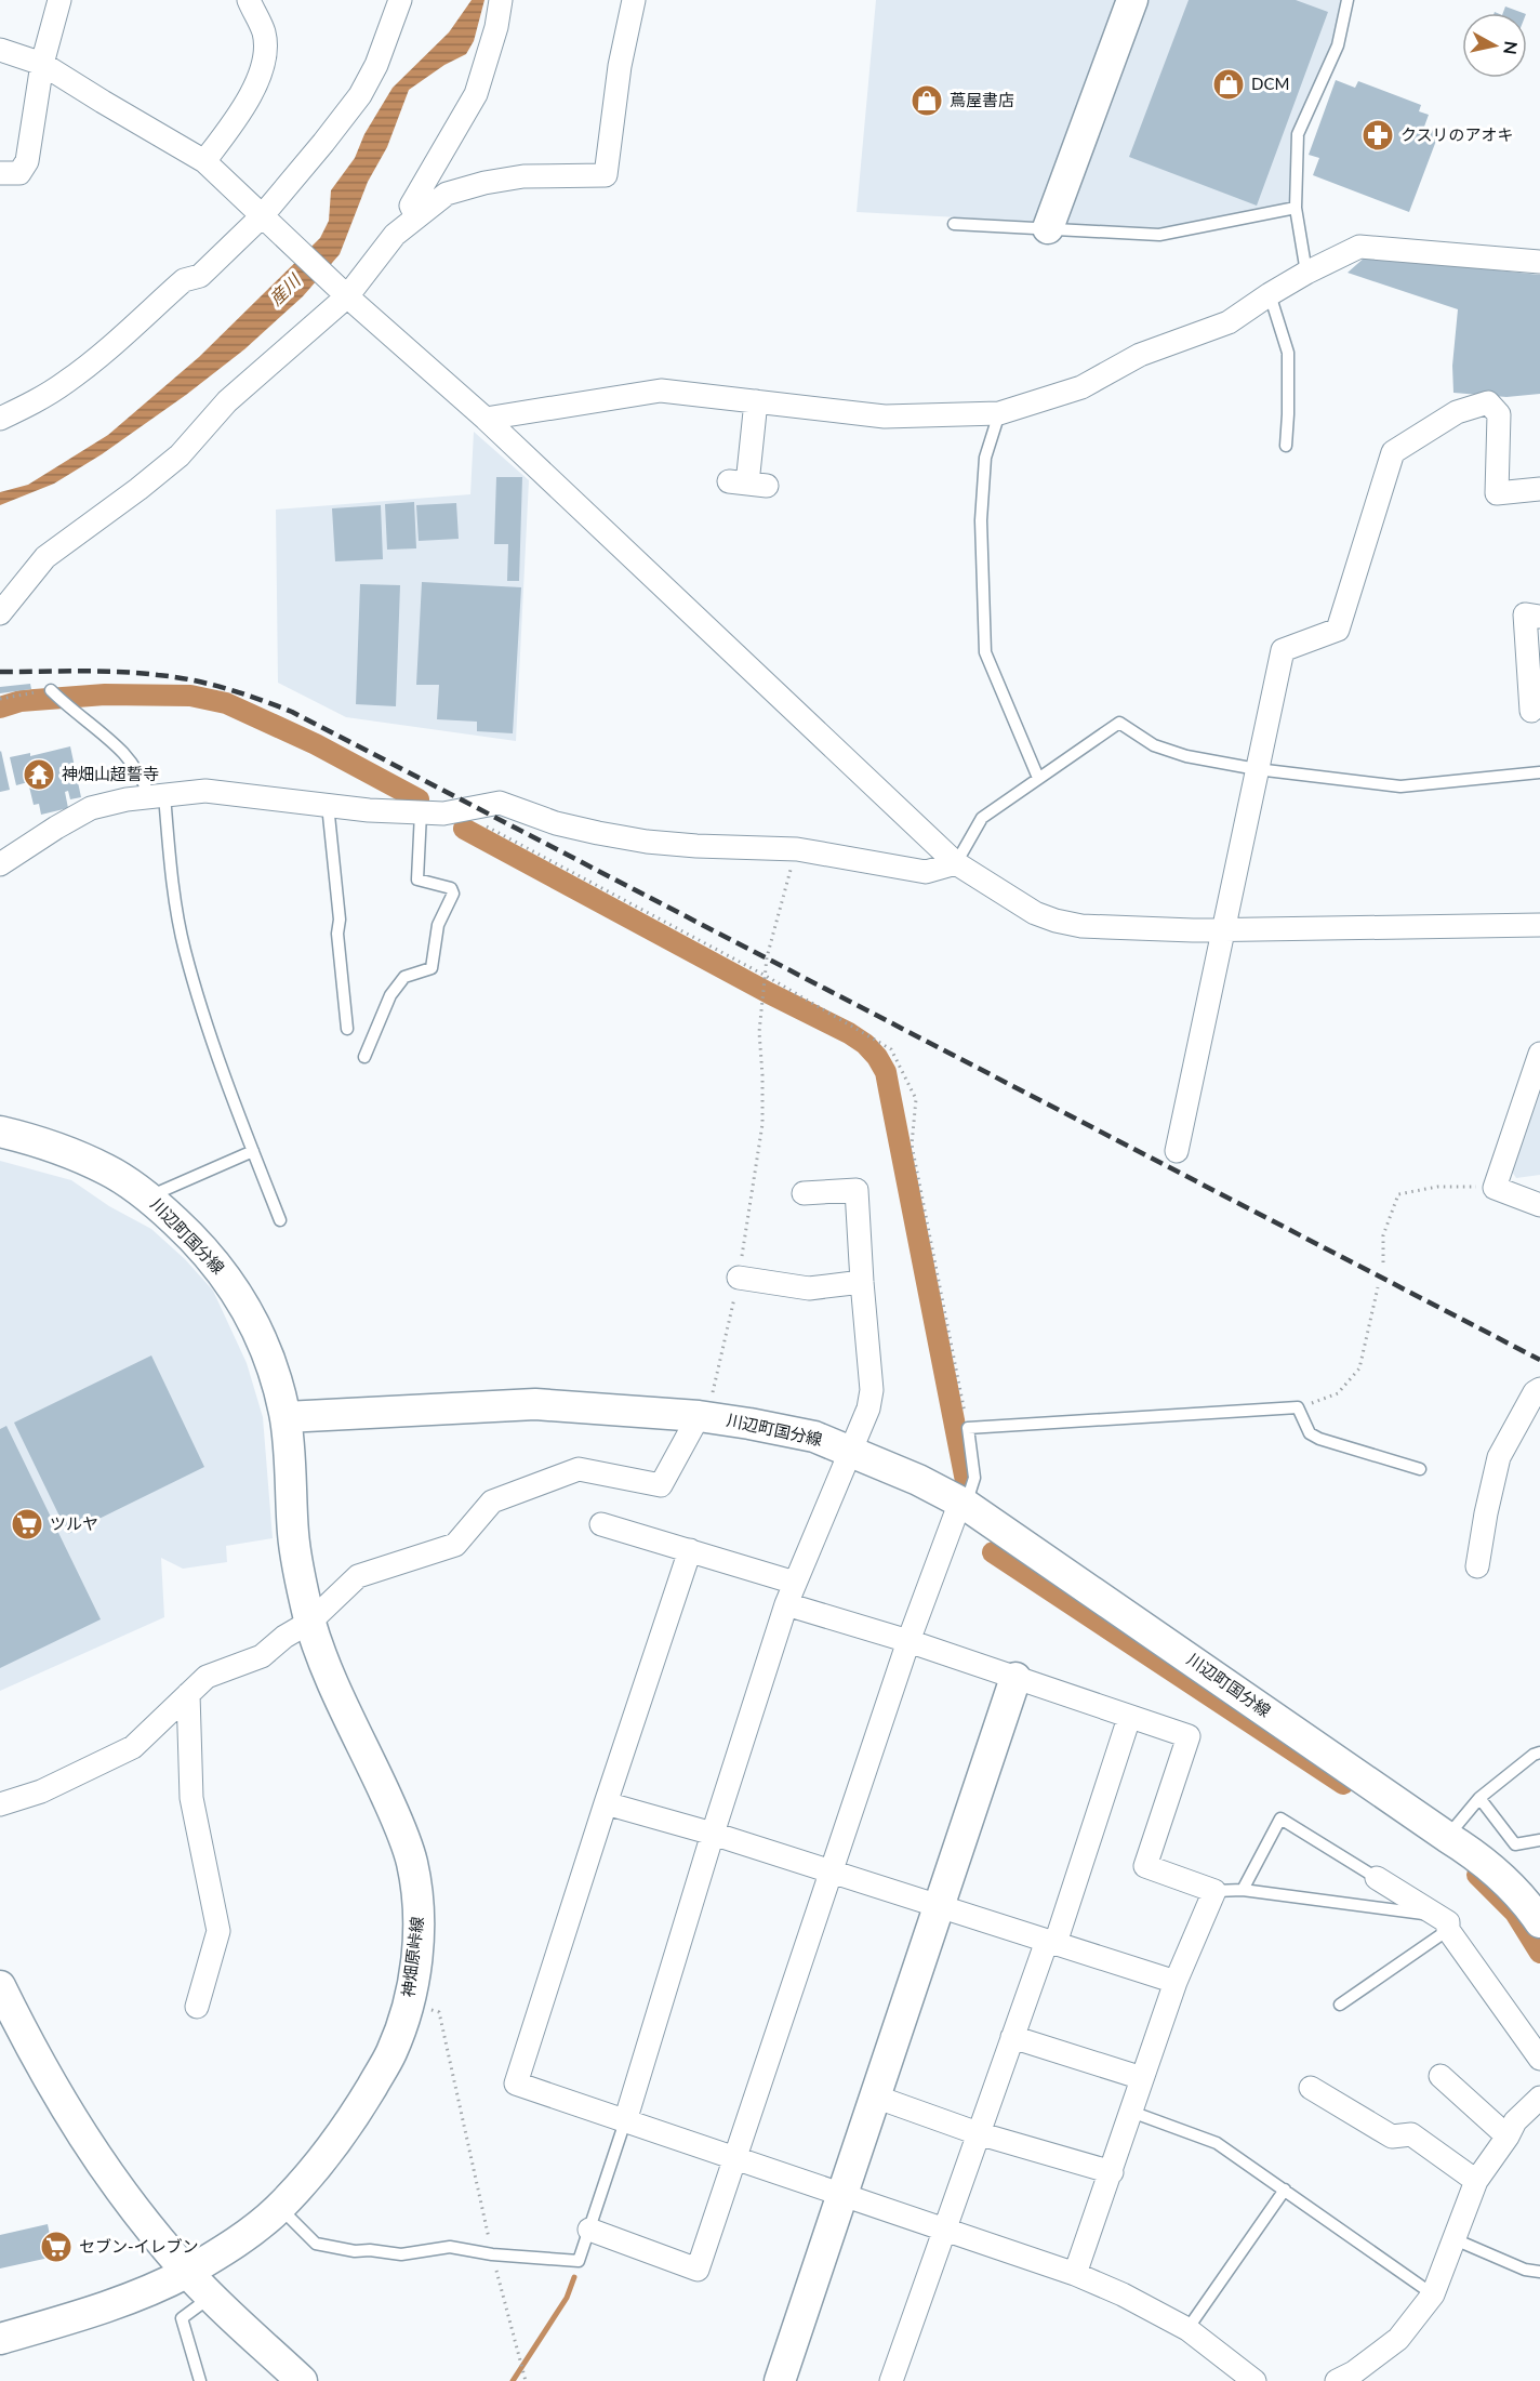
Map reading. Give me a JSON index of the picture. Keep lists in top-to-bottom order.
{
  "streets": {
    "street": ["川辺町国分線", "神畑原峠線"]
  },
  "crossings": [
    ["川辺町国分線", "神畑原峠線"]
  ],
  "water": ["産川"],
  "places": {
    "shop": ["DCM", "蔦屋書店"],
    "pharmacy": ["クスリのアオキ"],
    "temple": ["神畑山超誓寺"],
    "supermarket": ["ツルヤ", "セブン-イレブン"]
  },
  "north": "right"
}
